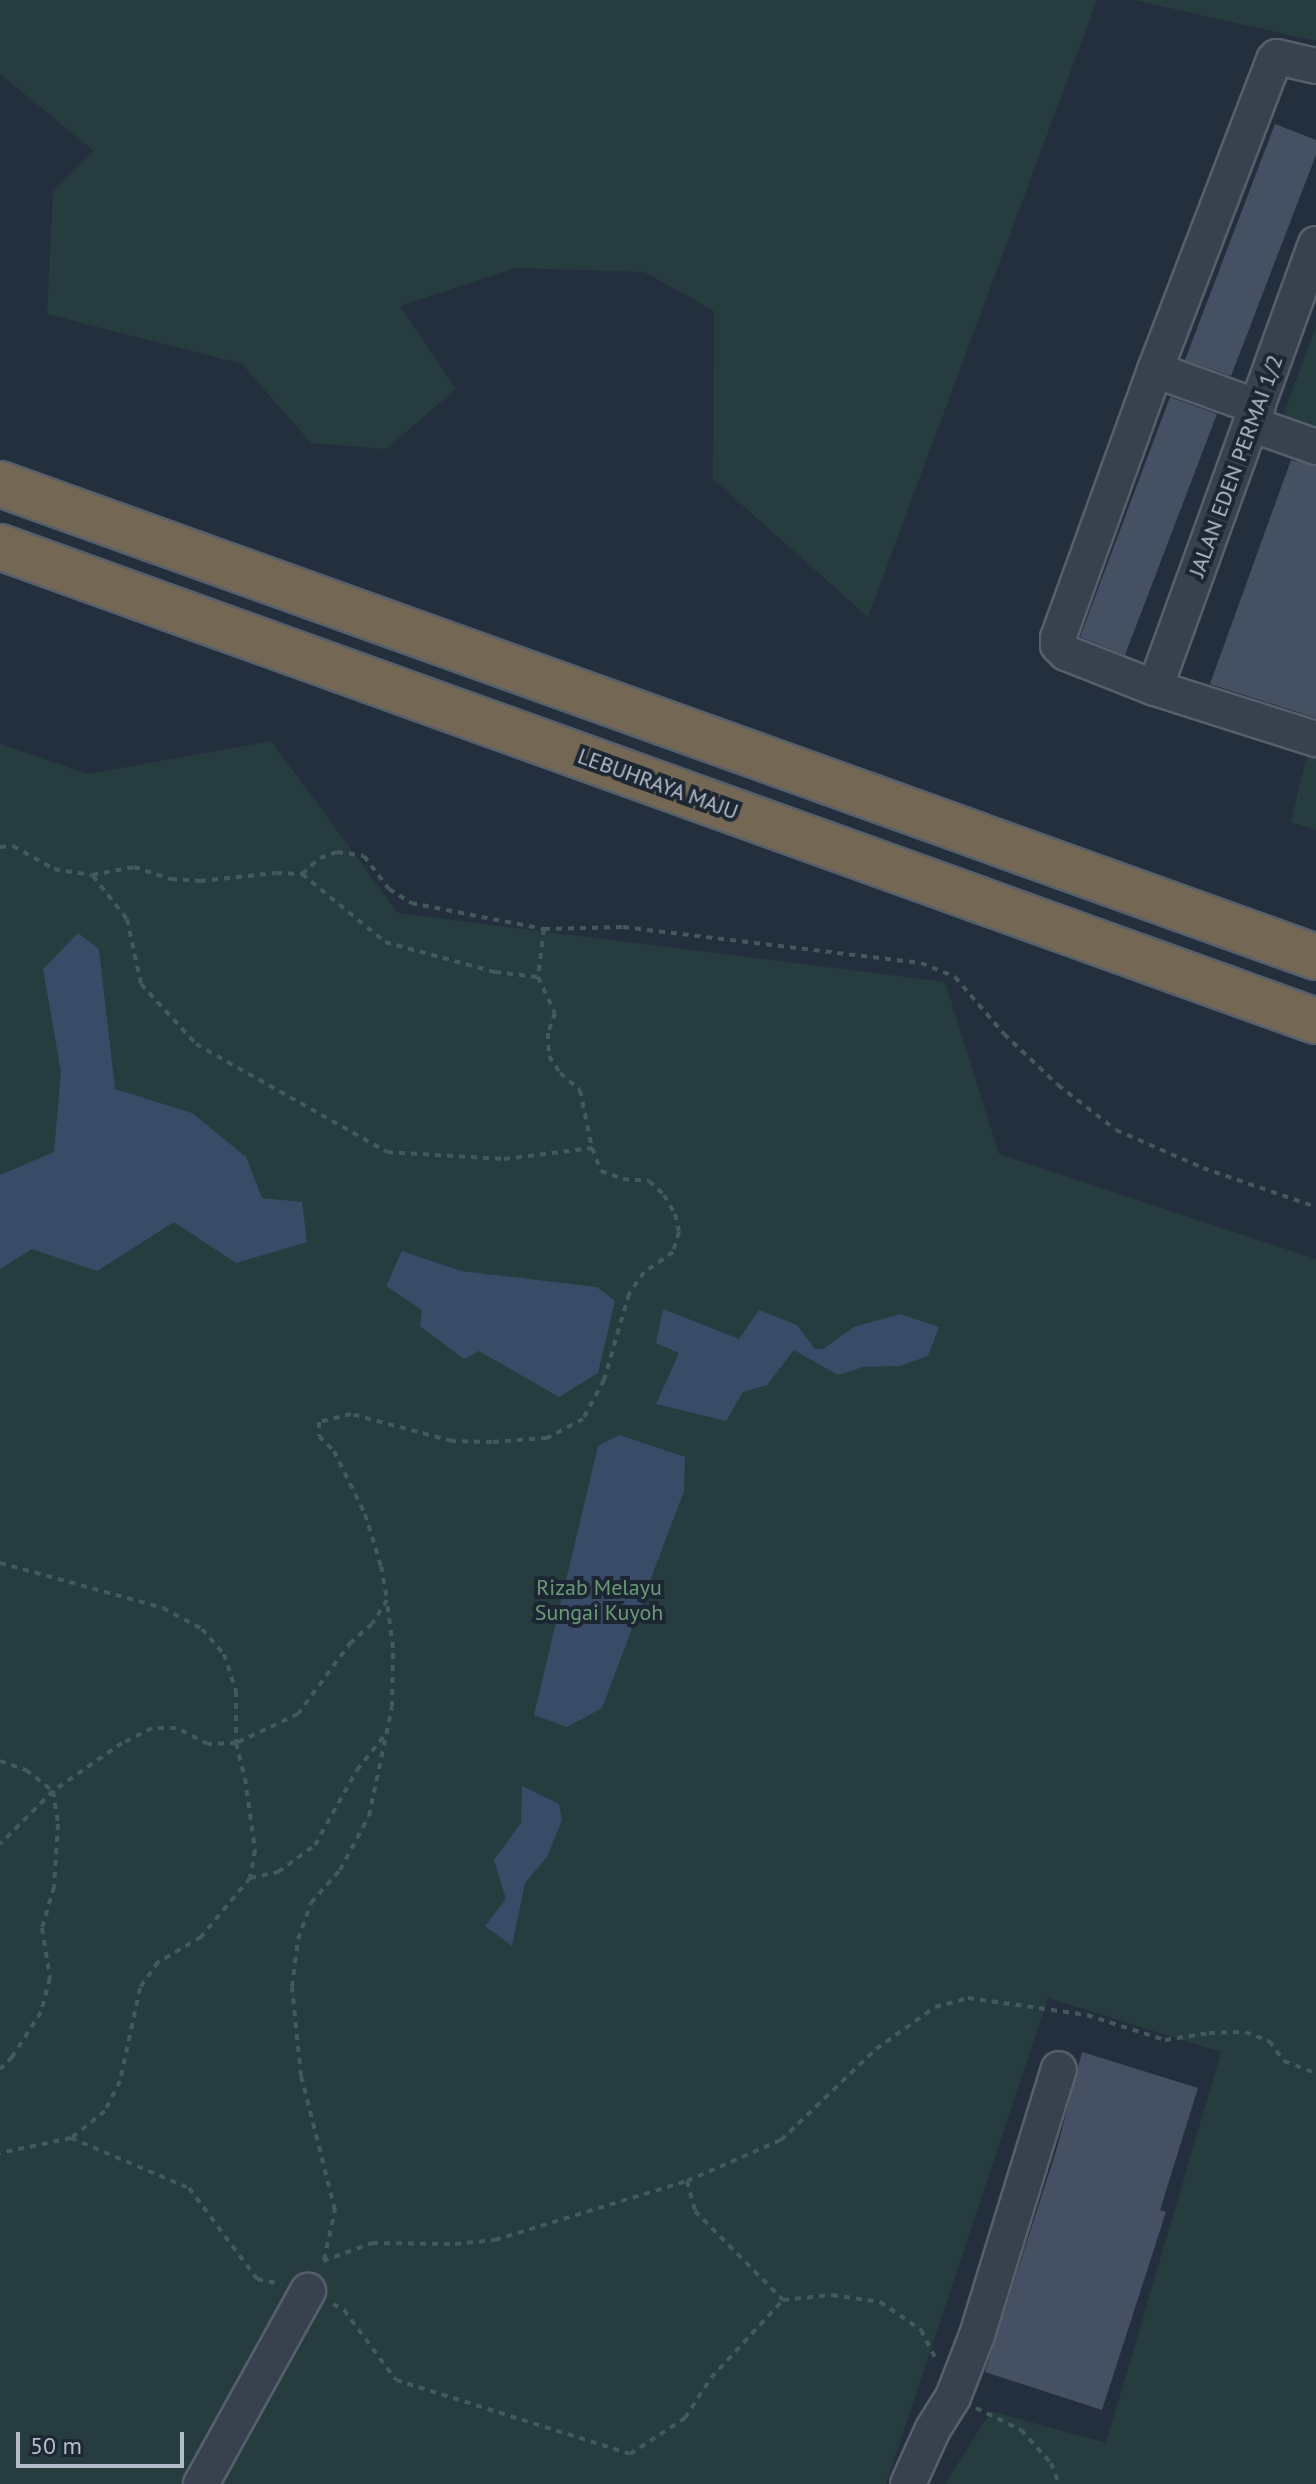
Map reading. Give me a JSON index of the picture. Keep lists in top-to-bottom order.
{
  "streets": {
    "highway": ["LEBUHRAYA MAJU"],
    "street": ["JALAN EDEN PERMAI 1/2"]
  },
  "parks": ["Rizab Melayu Sungai Kuyoh"],
  "scale_bar": "50 m"
}
